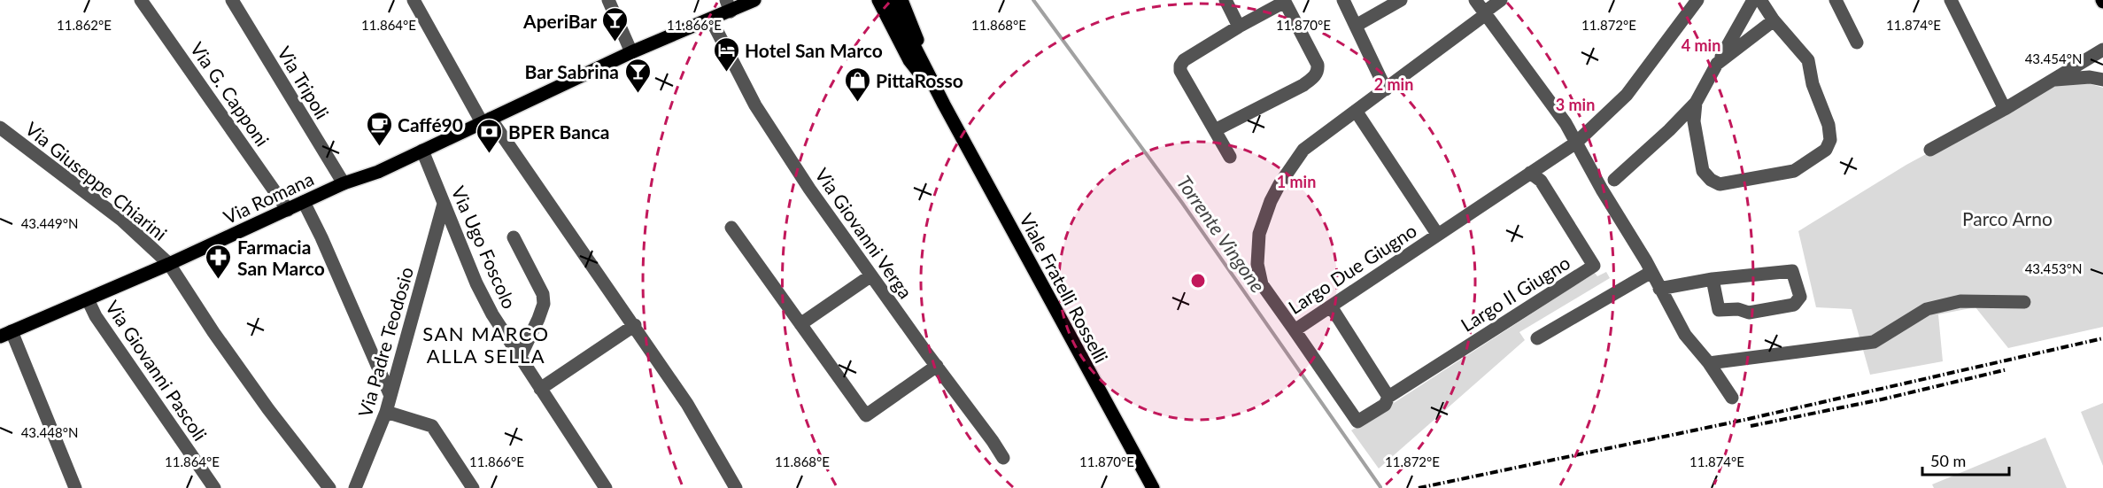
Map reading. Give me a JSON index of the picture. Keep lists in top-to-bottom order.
{
  "streets": {
    "main road": ["Via Romana", "Viale Fratelli Rosselli"],
    "street": [
      "Via Tripoli",
      "Via G. Capponi",
      "Via Giuseppe Chiarini",
      "Via Giovanni Verga",
      "Via Ugo Foscolo",
      "Largo Due Giugno",
      "Largo II Giugno",
      "Via Padre Teodosio",
      "Via Giovanni Pascoli"
    ]
  },
  "crossings": [
    ["Via Tripoli", "Via Romana"],
    ["Via G. Capponi", "Via Romana"],
    ["Via Giuseppe Chiarini", "Via Romana"],
    ["Via Romana", "Via Giovanni Verga"],
    ["Via Romana", "Via Ugo Foscolo"],
    ["Via Romana", "Via Giovanni Pascoli"],
    ["Via Ugo Foscolo", "Via Padre Teodosio"],
    ["Largo Due Giugno", "Largo II Giugno"]
  ],
  "districts": ["SAN MARCO ALLA SELLA"],
  "water": ["Torrente Vingone"],
  "parks": ["Parco Arno"],
  "places": {
    "bar": ["AperiBar", "Bar Sabrina"],
    "hotel": ["Hotel San Marco"],
    "shop": ["PittaRosso"],
    "cafe": ["Caffé90"],
    "bank": ["BPER Banca"],
    "pharmacy": ["Farmacia San Marco"]
  },
  "scale_bar": "50 m",
  "coordinates": [
    "11.862°E",
    "11.864°E",
    "11.866°E",
    "11.868°E",
    "11.870°E",
    "11.872°E",
    "11.874°E",
    "43.454°N",
    "43.449°N",
    "43.453°N",
    "43.448°N"
  ],
  "rings": [
    "4 min",
    "2 min",
    "3 min",
    "1 min"
  ]
}
